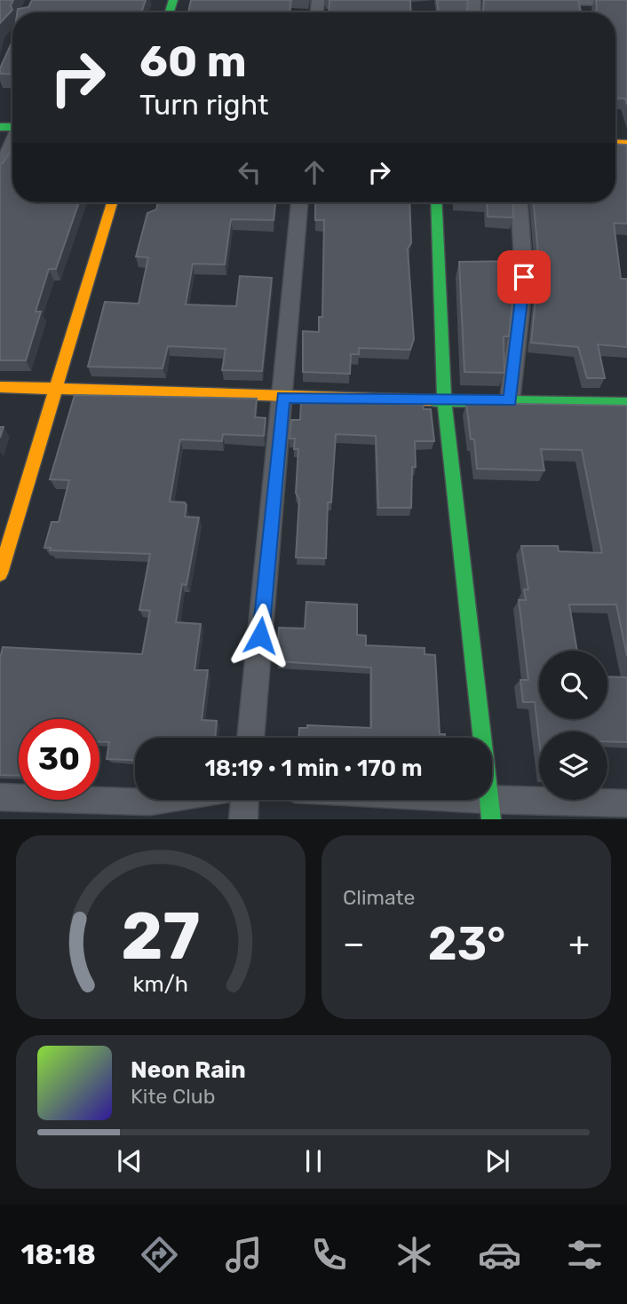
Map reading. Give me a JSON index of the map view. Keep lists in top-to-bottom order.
{
  "page": {
    "turn": ["60 m", "Turn right"],
    "limit": "30",
    "trip": "18:19 · 1 min · 170 m",
    "tile": "Climate",
    "heat": ["−", "23°", "+"],
    "song": ["Neon Rain", "Kite Club"],
    "tabs": "18:18",
    "gauge": ["27", "km/h"]
  }
}
